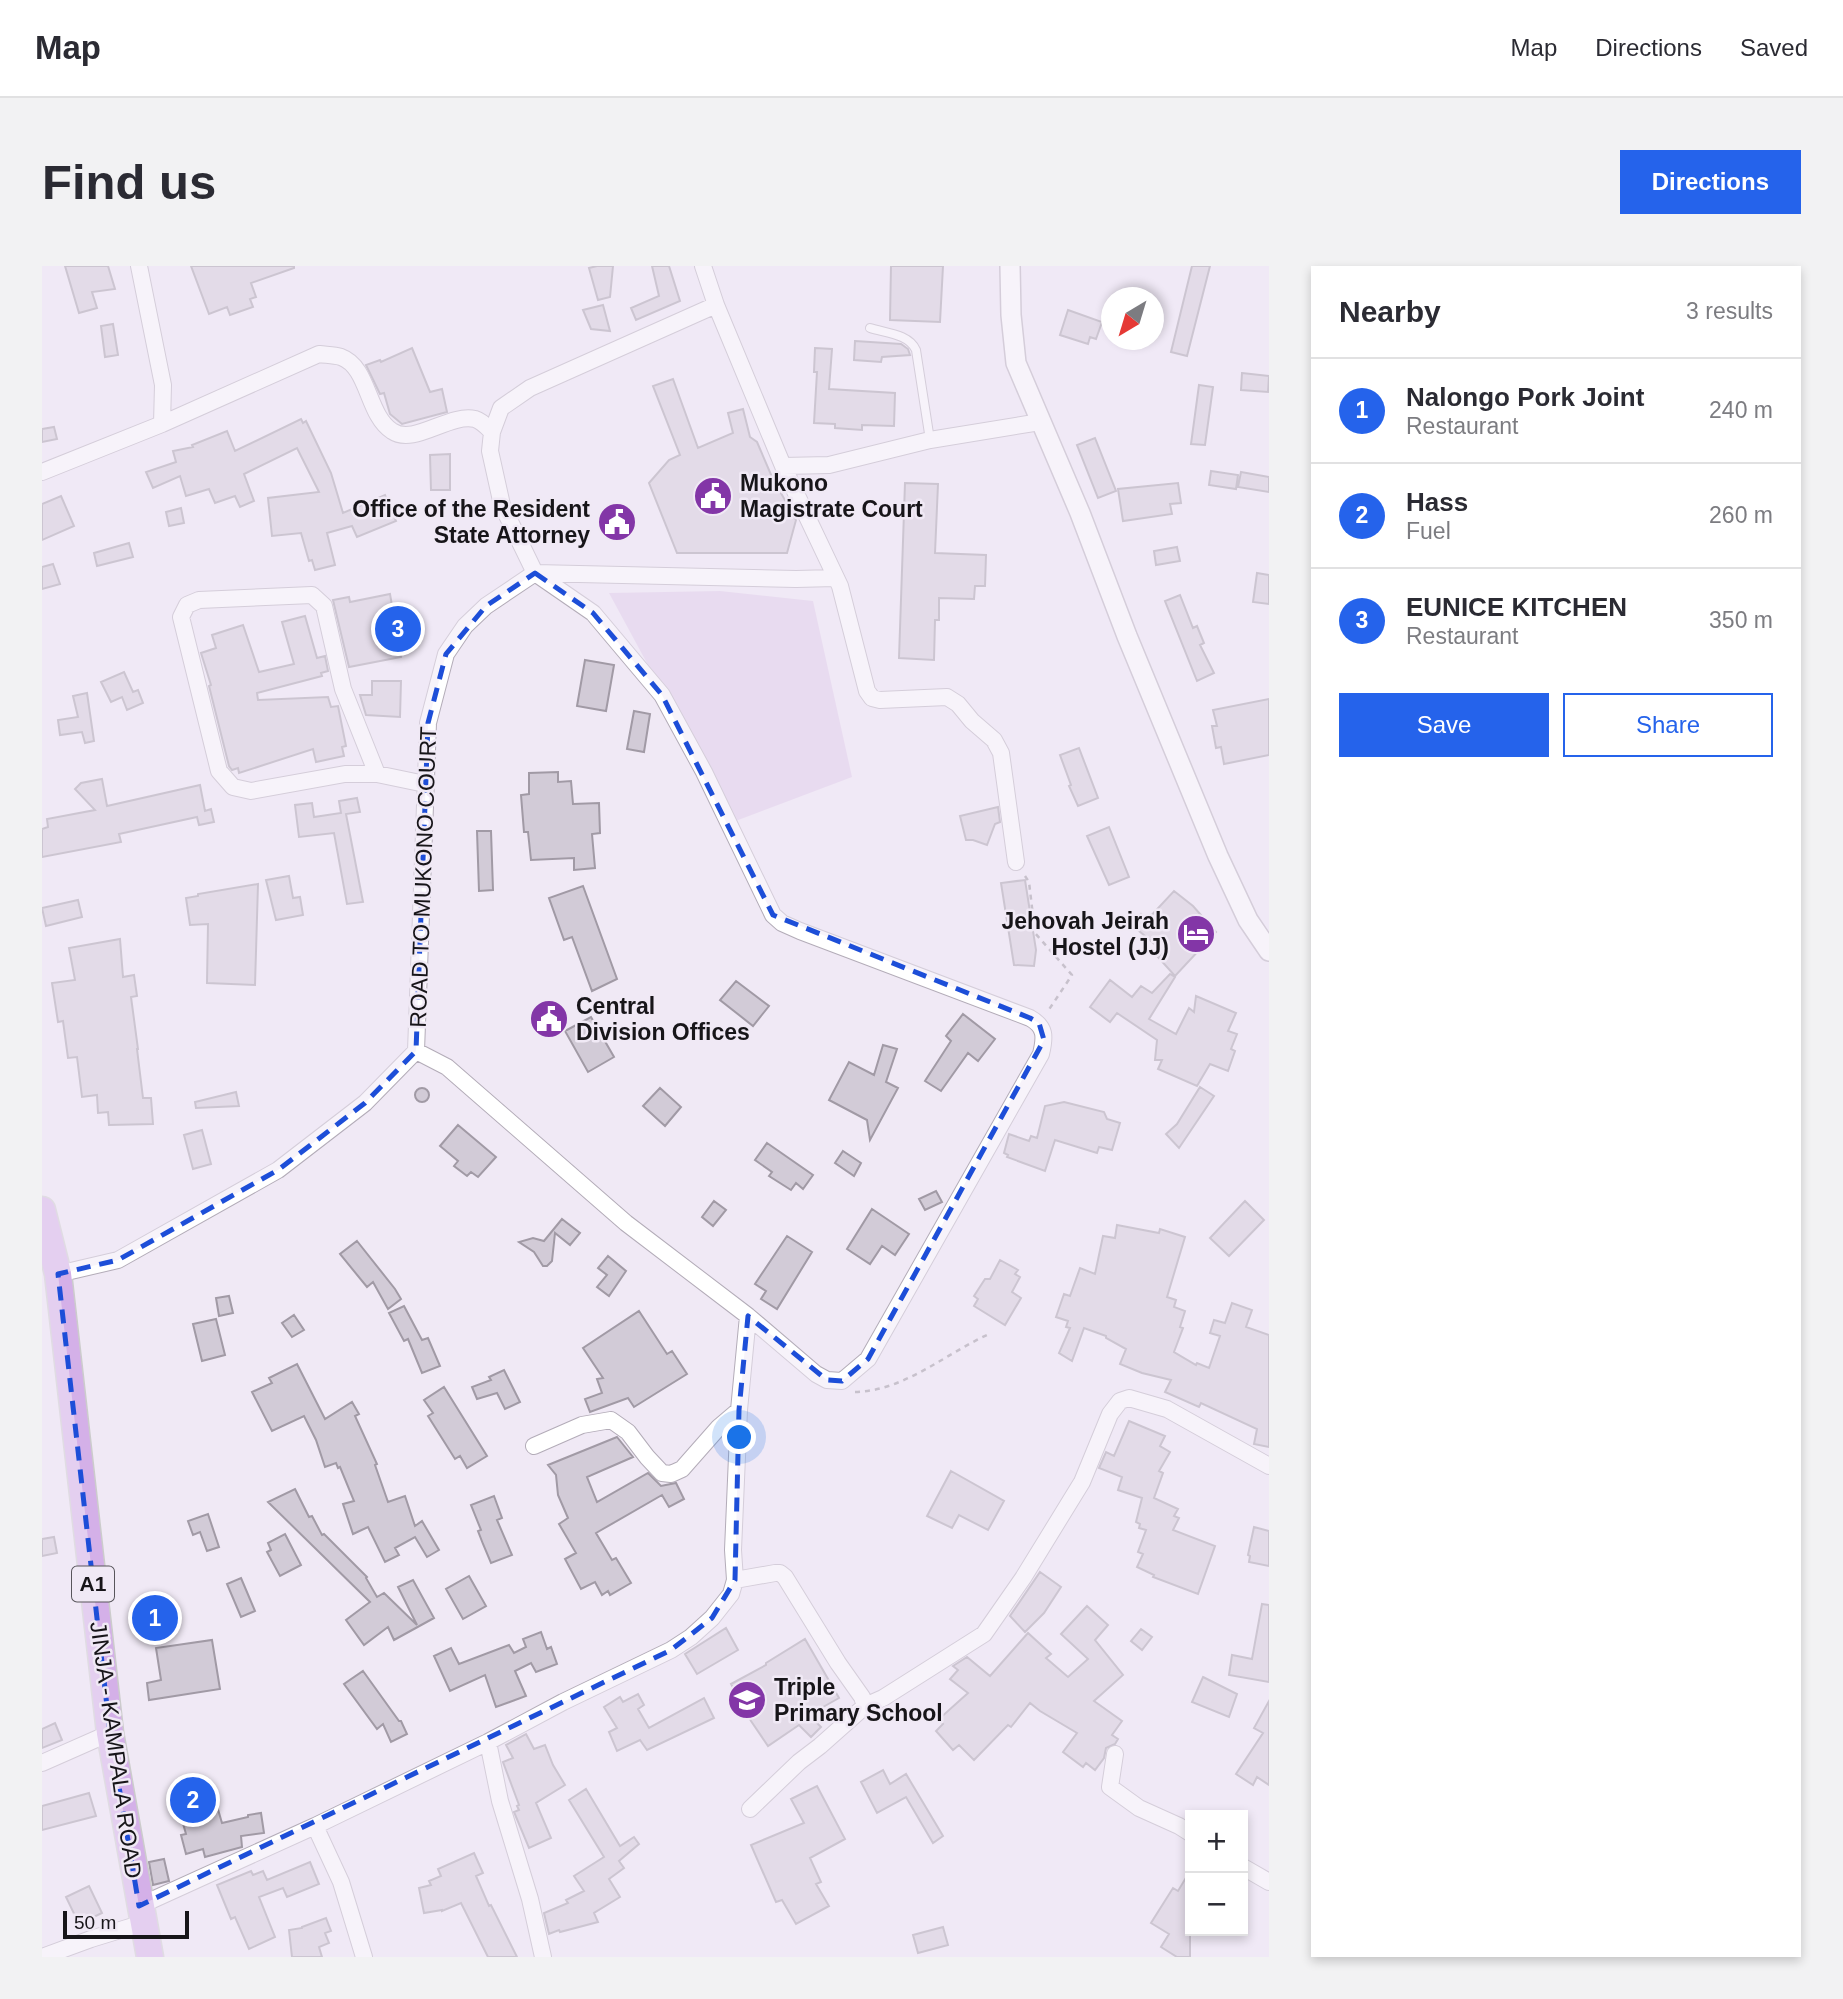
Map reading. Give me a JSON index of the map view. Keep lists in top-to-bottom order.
{
  "streets": {
    "highway": ["A1", "JINJA - KAMPALA ROAD"],
    "street": ["ROAD TO MUKONO COURT"]
  },
  "crossings": [
    ["ROAD TO MUKONO COURT", "JINJA - KAMPALA ROAD"]
  ],
  "places": {
    "public building": ["Mukono Magistrate Court", "Office of the Resident State Attorney", "Central Division Offices"],
    "hotel": ["Jehovah Jeirah Hostel (JJ)"],
    "school or university": ["Triple Primary School"]
  },
  "scale_bar": "50 m",
  "north": "bottom left",
  "page": {
    "header": "Map",
    "nav": ["Map", "Directions", "Saved"],
    "buttons": [
      "Directions",
      ["Save", "Share"]
    ],
    "title": "Find us",
    "heading": ["Nearby", "3 results"],
    "list": [
      {
        "mark": "1",
        "name": "Nalongo Pork Joint",
        "note": "Restaurant",
        "value": "240 m"
      },
      {
        "mark": "2",
        "name": "Hass",
        "note": "Fuel",
        "value": "260 m"
      },
      {
        "mark": "3",
        "name": "EUNICE KITCHEN",
        "note": "Restaurant",
        "value": "350 m"
      }
    ],
    "pins": ["3", "1", "2"],
    "map_buttons": ["+", "−"],
    "scale": "50 m"
  }
}
